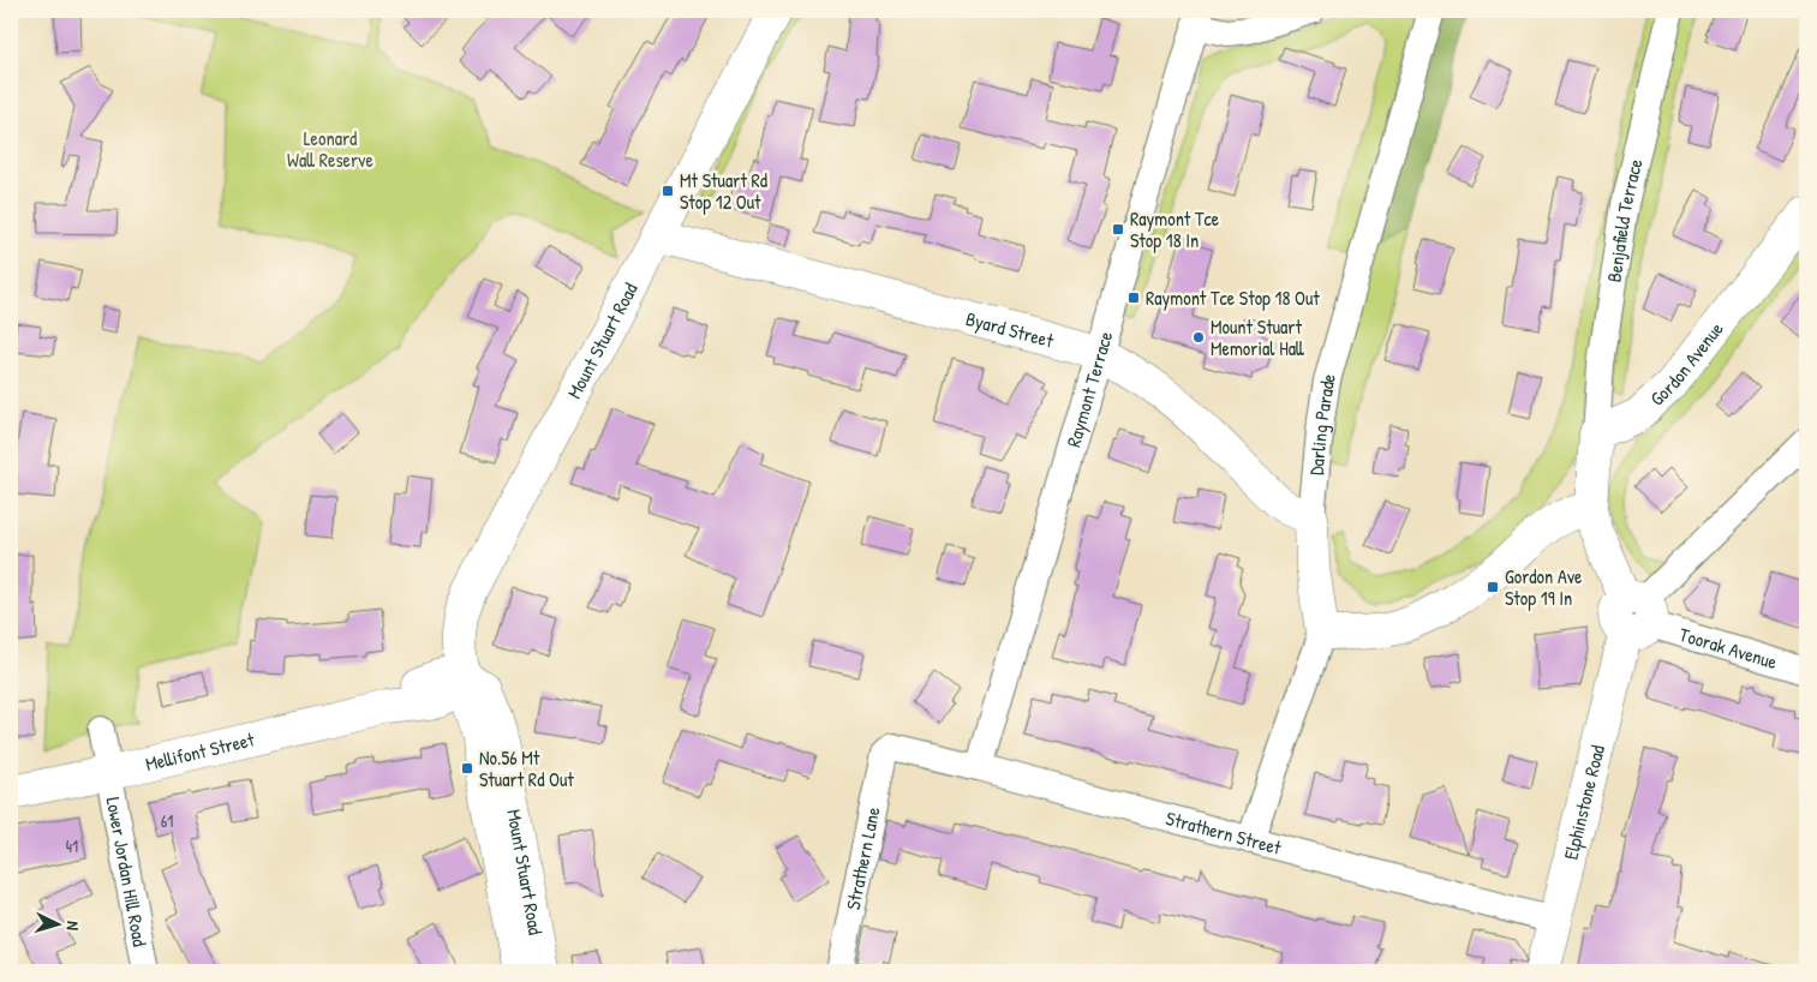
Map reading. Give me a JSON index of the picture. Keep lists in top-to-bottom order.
{
  "streets": {
    "street": [
      "Benjafield Terrace",
      "Byard Street",
      "Mount Stuart Road",
      "Gordon Avenue",
      "Raymont Terrace",
      "Darling Parade",
      "Toorak Avenue",
      "Mellifont Street",
      "Elphinstone Road",
      "Strathern Street",
      "Strathern Lane",
      "Lower Jordan Hill Road"
    ]
  },
  "crossings": [
    ["Benjafield Terrace", "Gordon Avenue"],
    ["Byard Street", "Mount Stuart Road"],
    ["Byard Street", "Raymont Terrace"],
    ["Byard Street", "Darling Parade"],
    ["Mount Stuart Road", "Mellifont Street"],
    ["Raymont Terrace", "Strathern Street"],
    ["Darling Parade", "Strathern Street"],
    ["Toorak Avenue", "Elphinstone Road"],
    ["Mellifont Street", "Lower Jordan Hill Road"],
    ["Elphinstone Road", "Strathern Street"],
    ["Strathern Street", "Strathern Lane"]
  ],
  "parks": ["Leonard Wall Reserve"],
  "places": {
    "transit": [
      "Mt Stuart Rd Stop 12 Out",
      "Raymont Tce Stop 18 In",
      "Raymont Tce Stop 18 Out",
      "Gordon Ave Stop 19 In",
      "No.56 Mt Stuart Rd Out"
    ],
    "other": ["Mount Stuart Memorial Hall"]
  },
  "house_numbers": ["61", "41"],
  "north": "right"
}
